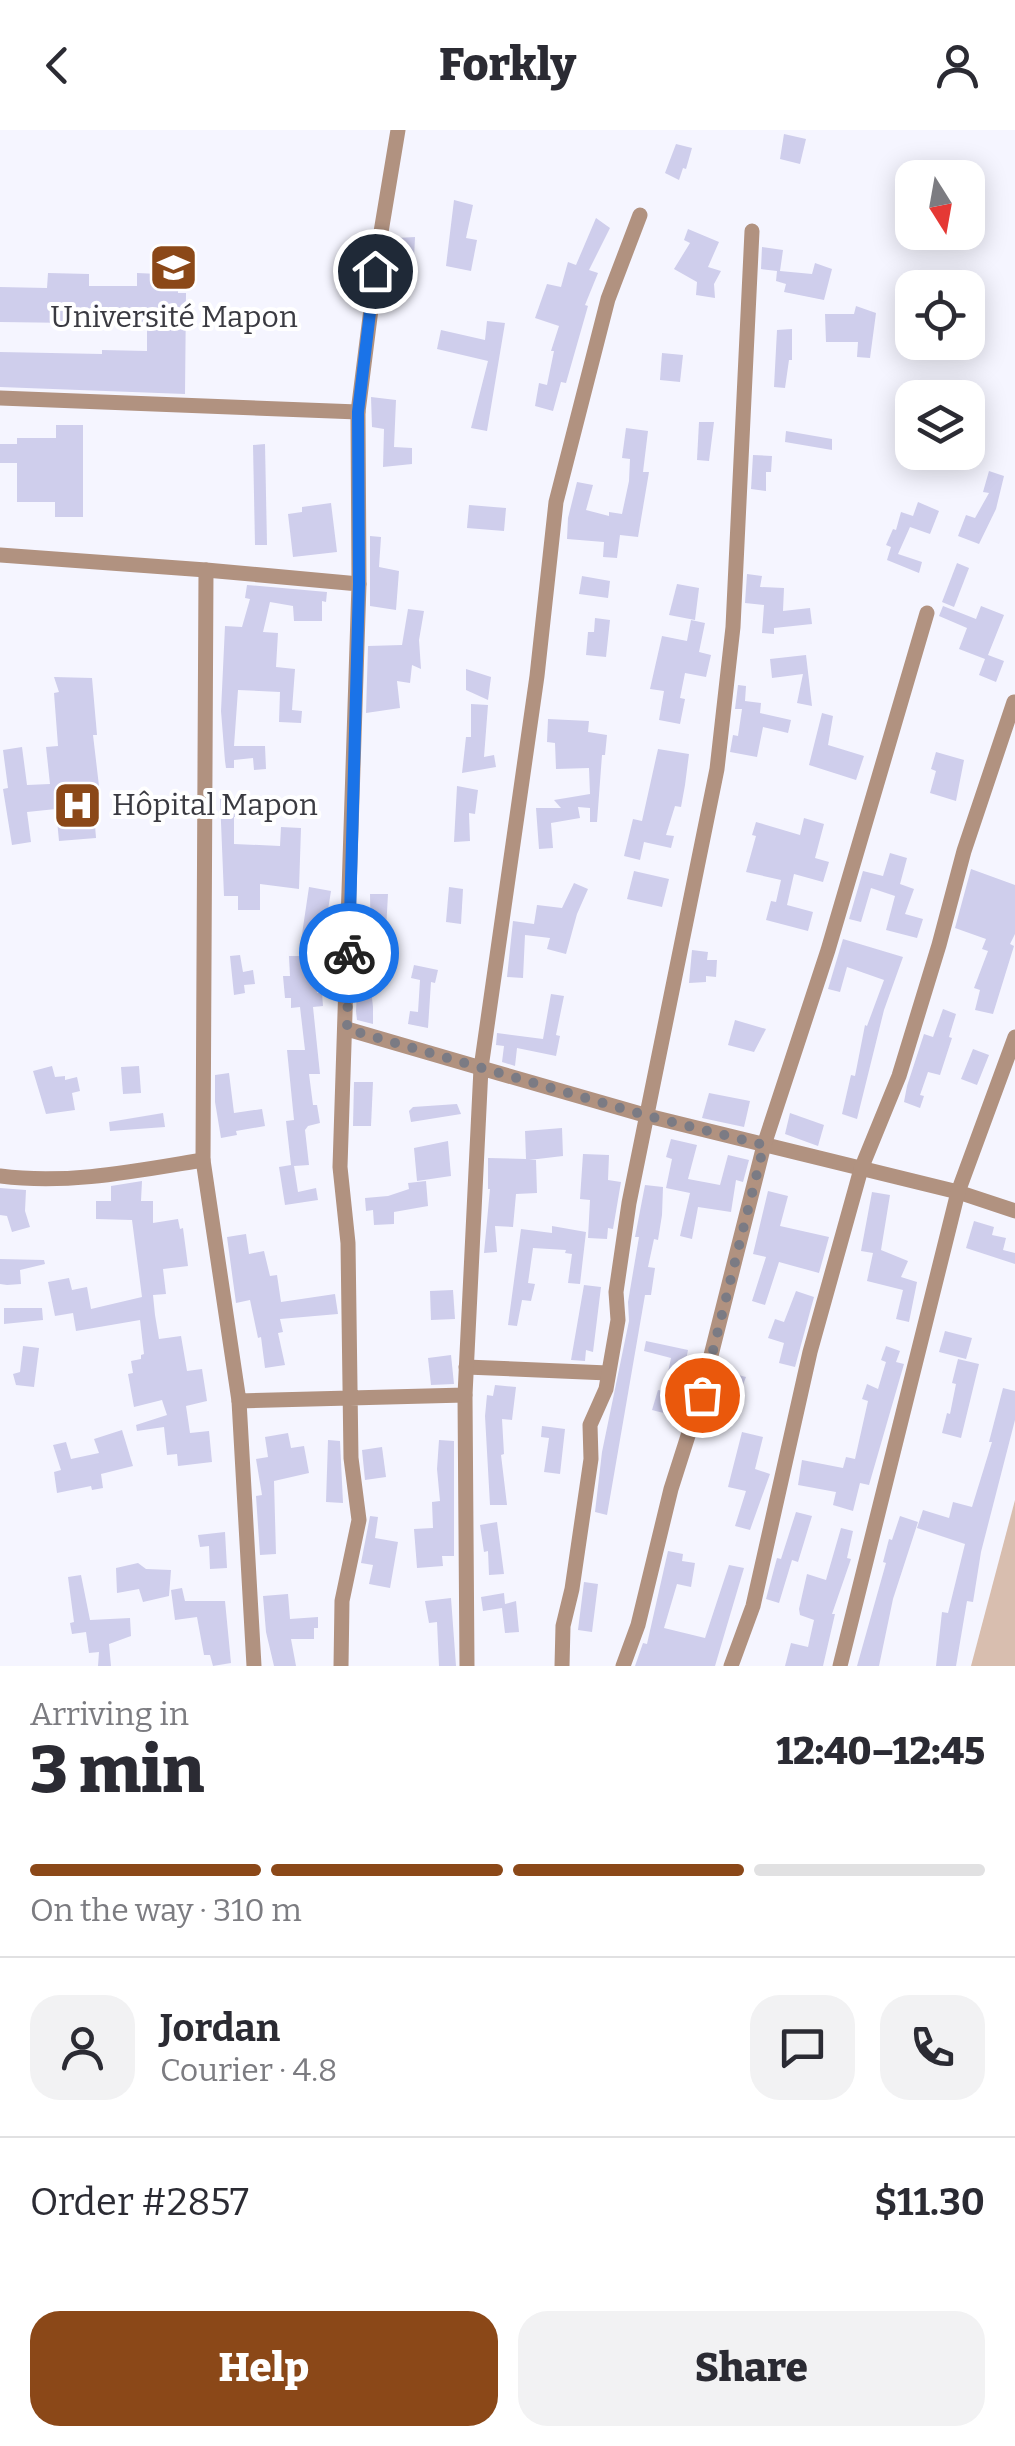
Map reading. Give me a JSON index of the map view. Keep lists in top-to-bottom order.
{
  "places": {
    "school or university": ["Université Mapon"],
    "hospital": ["Hôpital Mapon"]
  },
  "north": "bottom",
  "page": {
    "header": "Forkly",
    "heading": ["3 min", "Arriving in", "12:40–12:45"],
    "panel": [
      "Jordan",
      "Courier · 4.8",
      "Order #2857",
      "$11.30"
    ],
    "bar": "On the way · 310 m",
    "buttons": ["Help", "Share"]
  }
}
